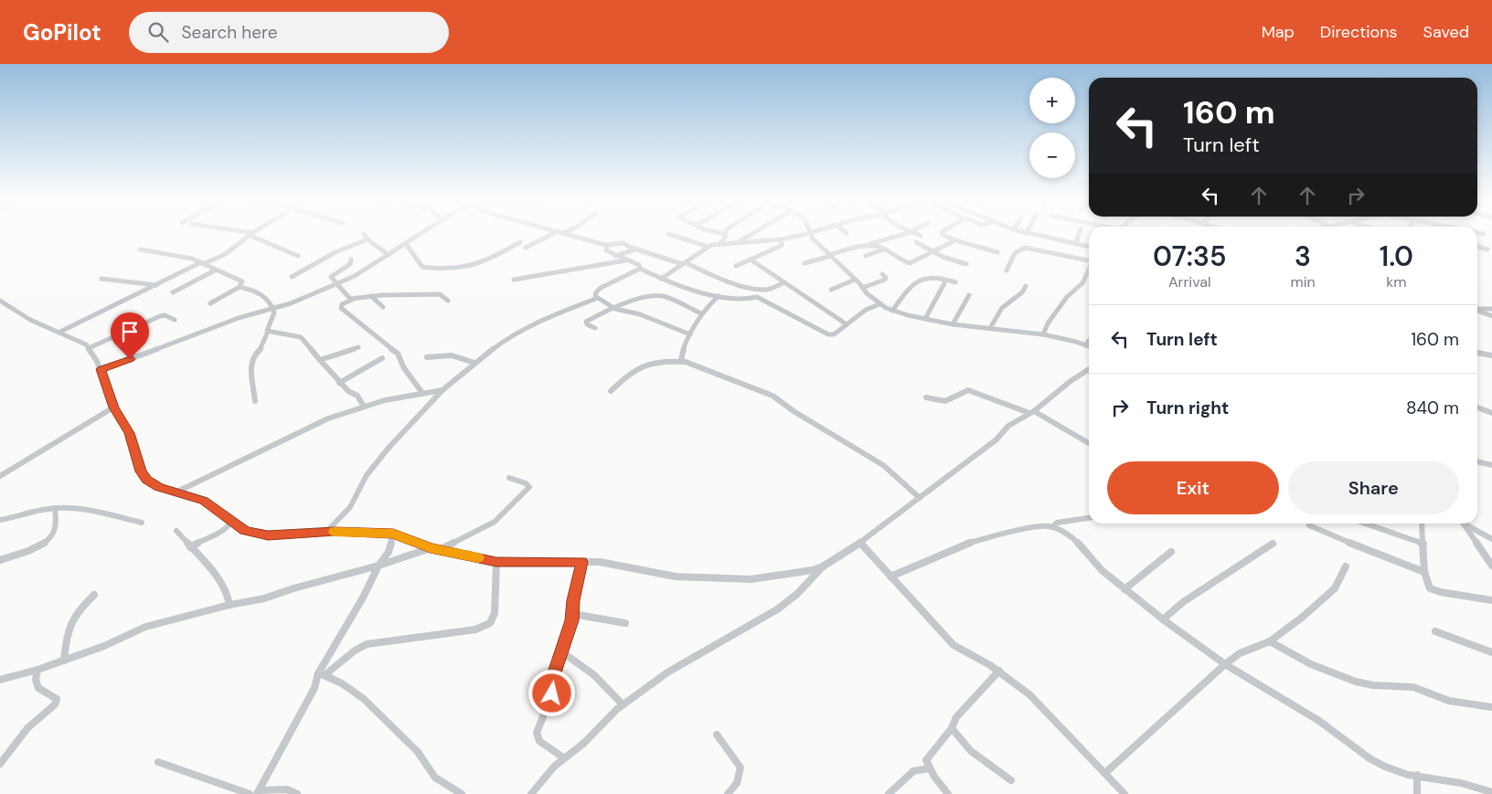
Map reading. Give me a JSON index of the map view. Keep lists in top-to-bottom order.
{
  "page": {
    "header": "GoPilot",
    "search": "Search here",
    "nav": ["Map", "Directions", "Saved"],
    "map_buttons": ["+", "−"],
    "turn": ["160 m", "Turn left"],
    "eta": [
      "07:35",
      "Arrival",
      "3",
      "min",
      "1.0",
      "km"
    ],
    "list": [
      {
        "name": "Turn left",
        "value": "160 m"
      },
      {
        "name": "Turn right",
        "value": "840 m"
      }
    ],
    "buttons": ["Exit", "Share"]
  }
}
